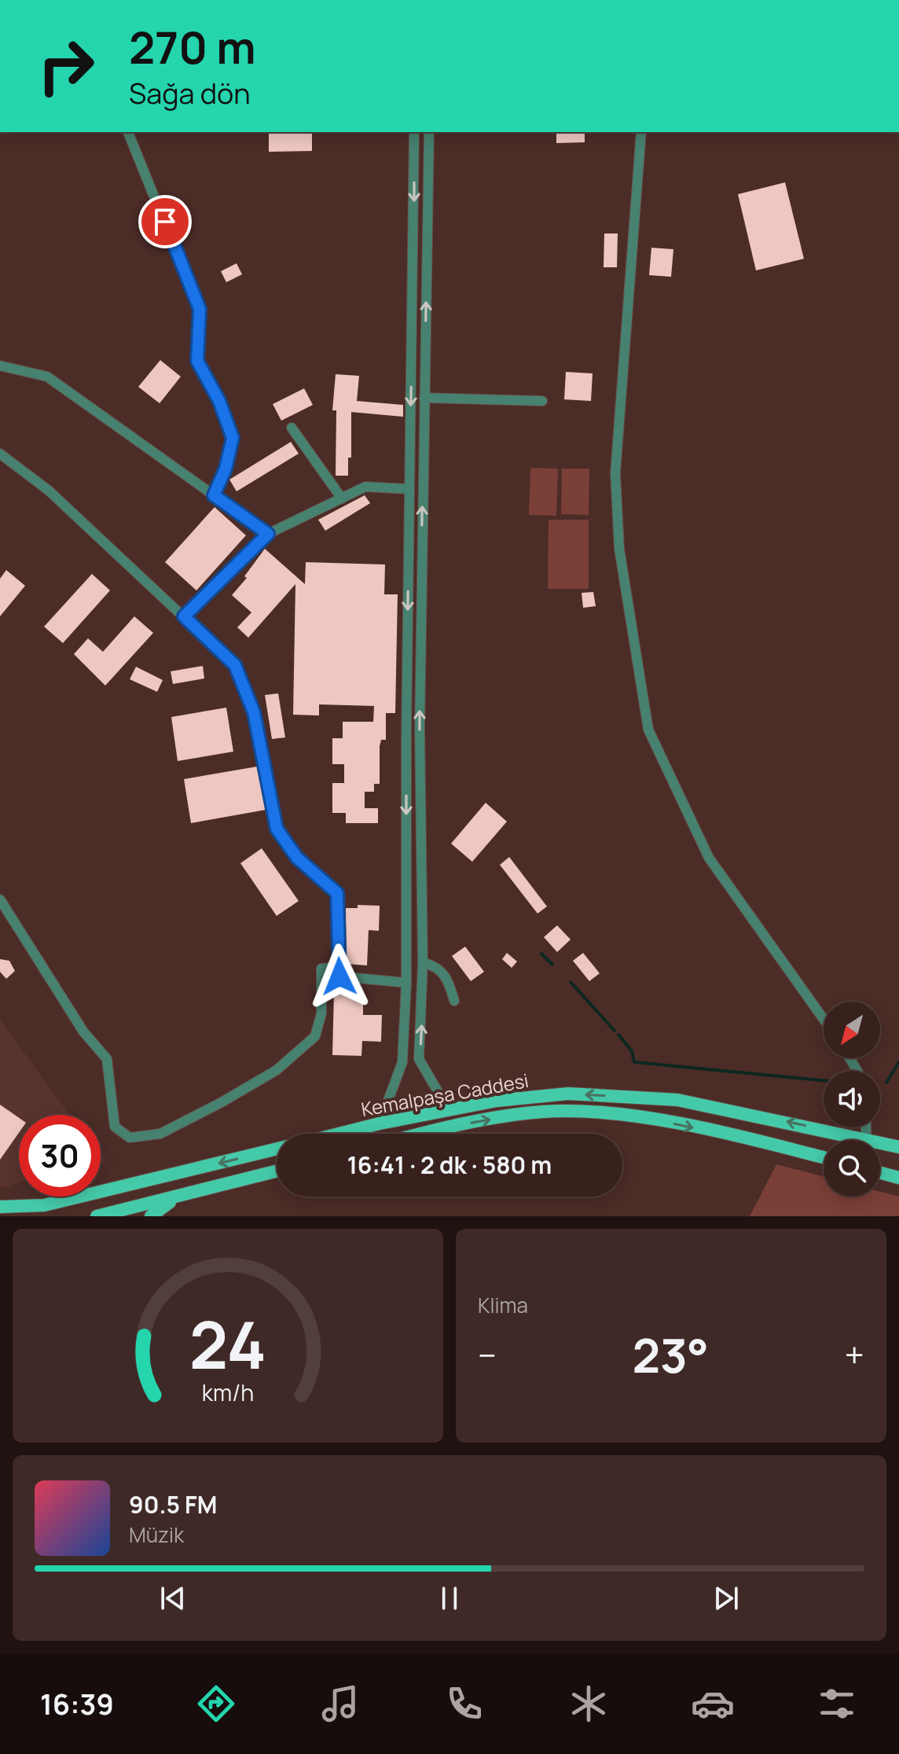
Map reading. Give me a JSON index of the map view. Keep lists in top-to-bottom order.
{
  "streets": {
    "main road": ["Kemalpaşa Caddesi"]
  },
  "north": "bottom left",
  "page": {
    "turn": ["270 m", "Sağa dön"],
    "limit": "30",
    "trip": "16:41 · 2 dk · 580 m",
    "tile": "Klima",
    "heat": ["−", "23°", "+"],
    "song": ["90.5 FM", "Müzik"],
    "tabs": "16:39",
    "gauge": ["24", "km/h"]
  }
}
